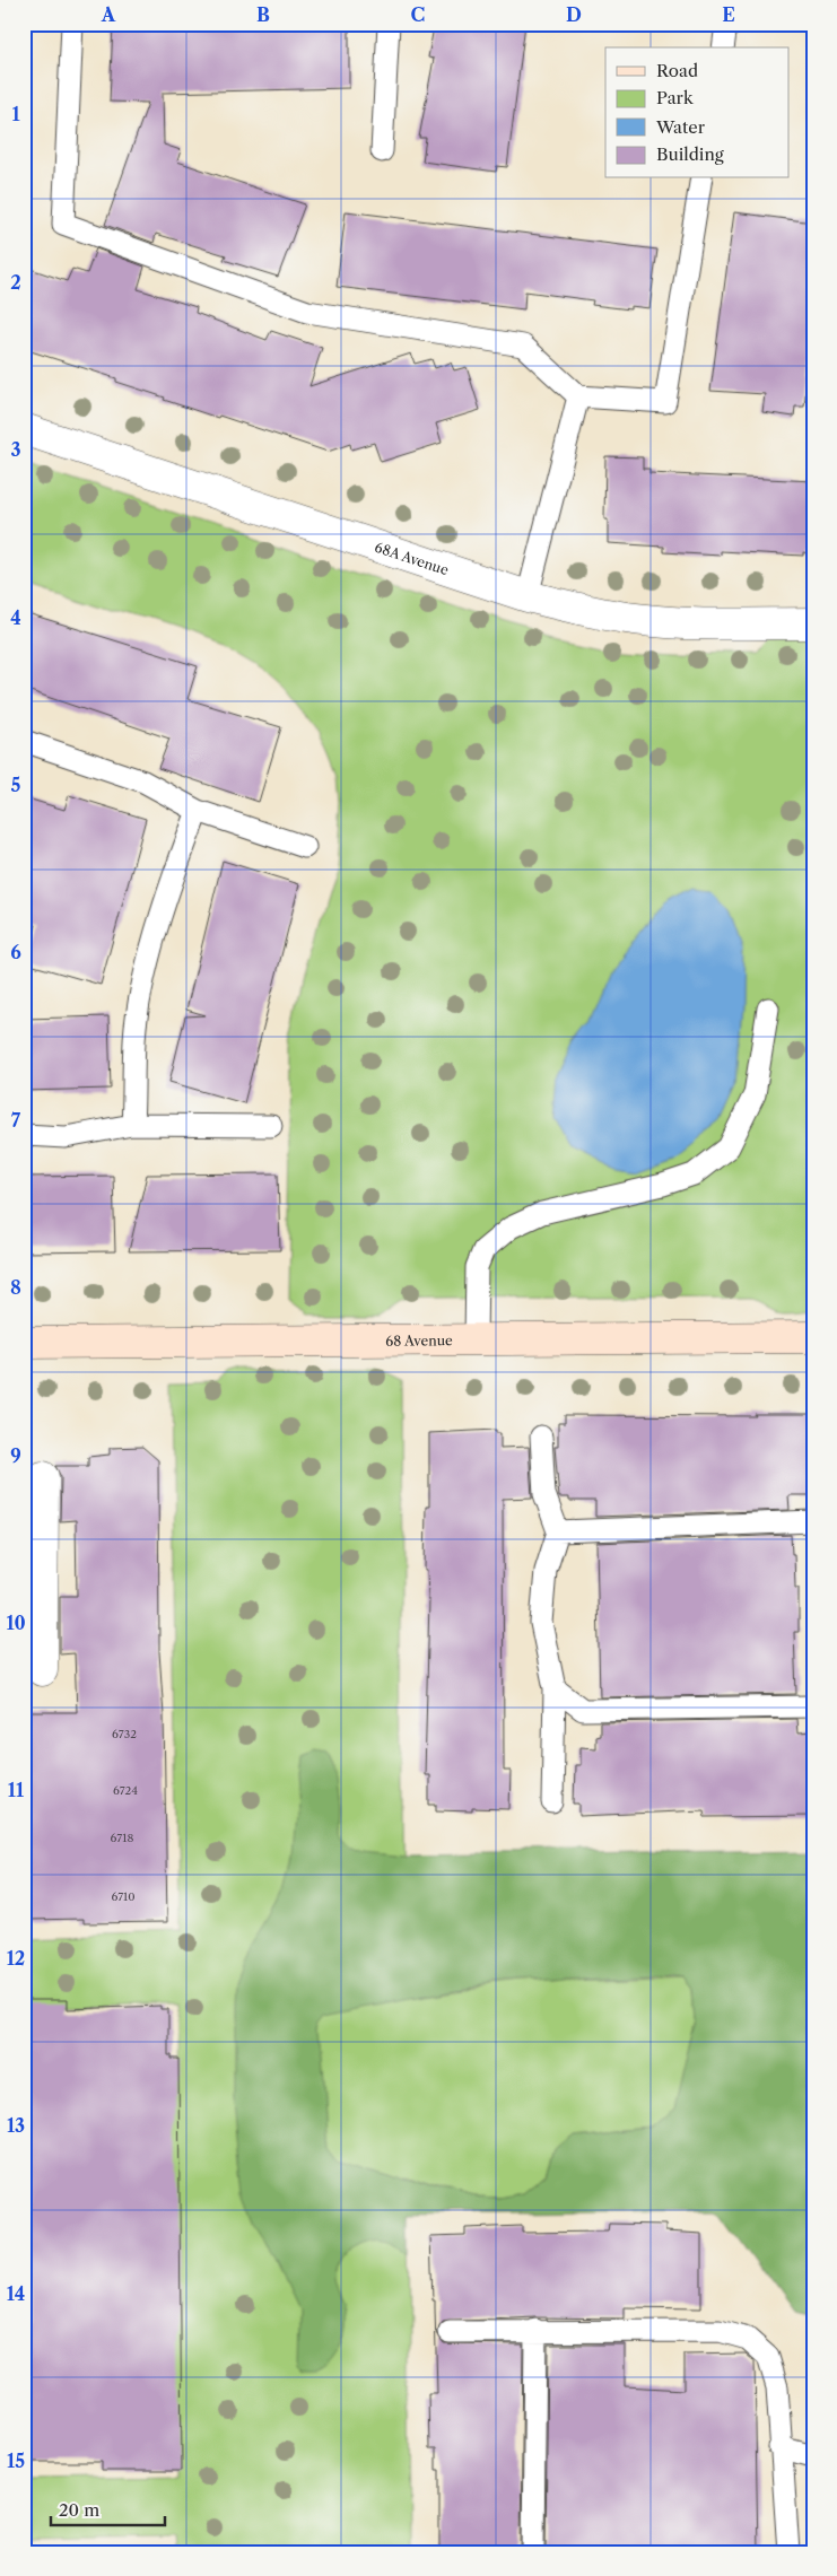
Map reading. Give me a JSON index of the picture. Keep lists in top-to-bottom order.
{
  "streets": {
    "street": ["68A Avenue", "68 Avenue"]
  },
  "house_numbers": [
    "6732",
    "6724",
    "6718",
    "6710"
  ],
  "legend": [
    "Road",
    "Park",
    "Water",
    "Building"
  ],
  "scale_bar": "20 m",
  "grid": {
    "columns": [
      "A",
      "B",
      "C",
      "D",
      "E"
    ],
    "rows": [
      "1",
      "2",
      "3",
      "4",
      "5",
      "6",
      "7",
      "8",
      "9",
      "10",
      "11",
      "12",
      "13",
      "14",
      "15"
    ]
  }
}
